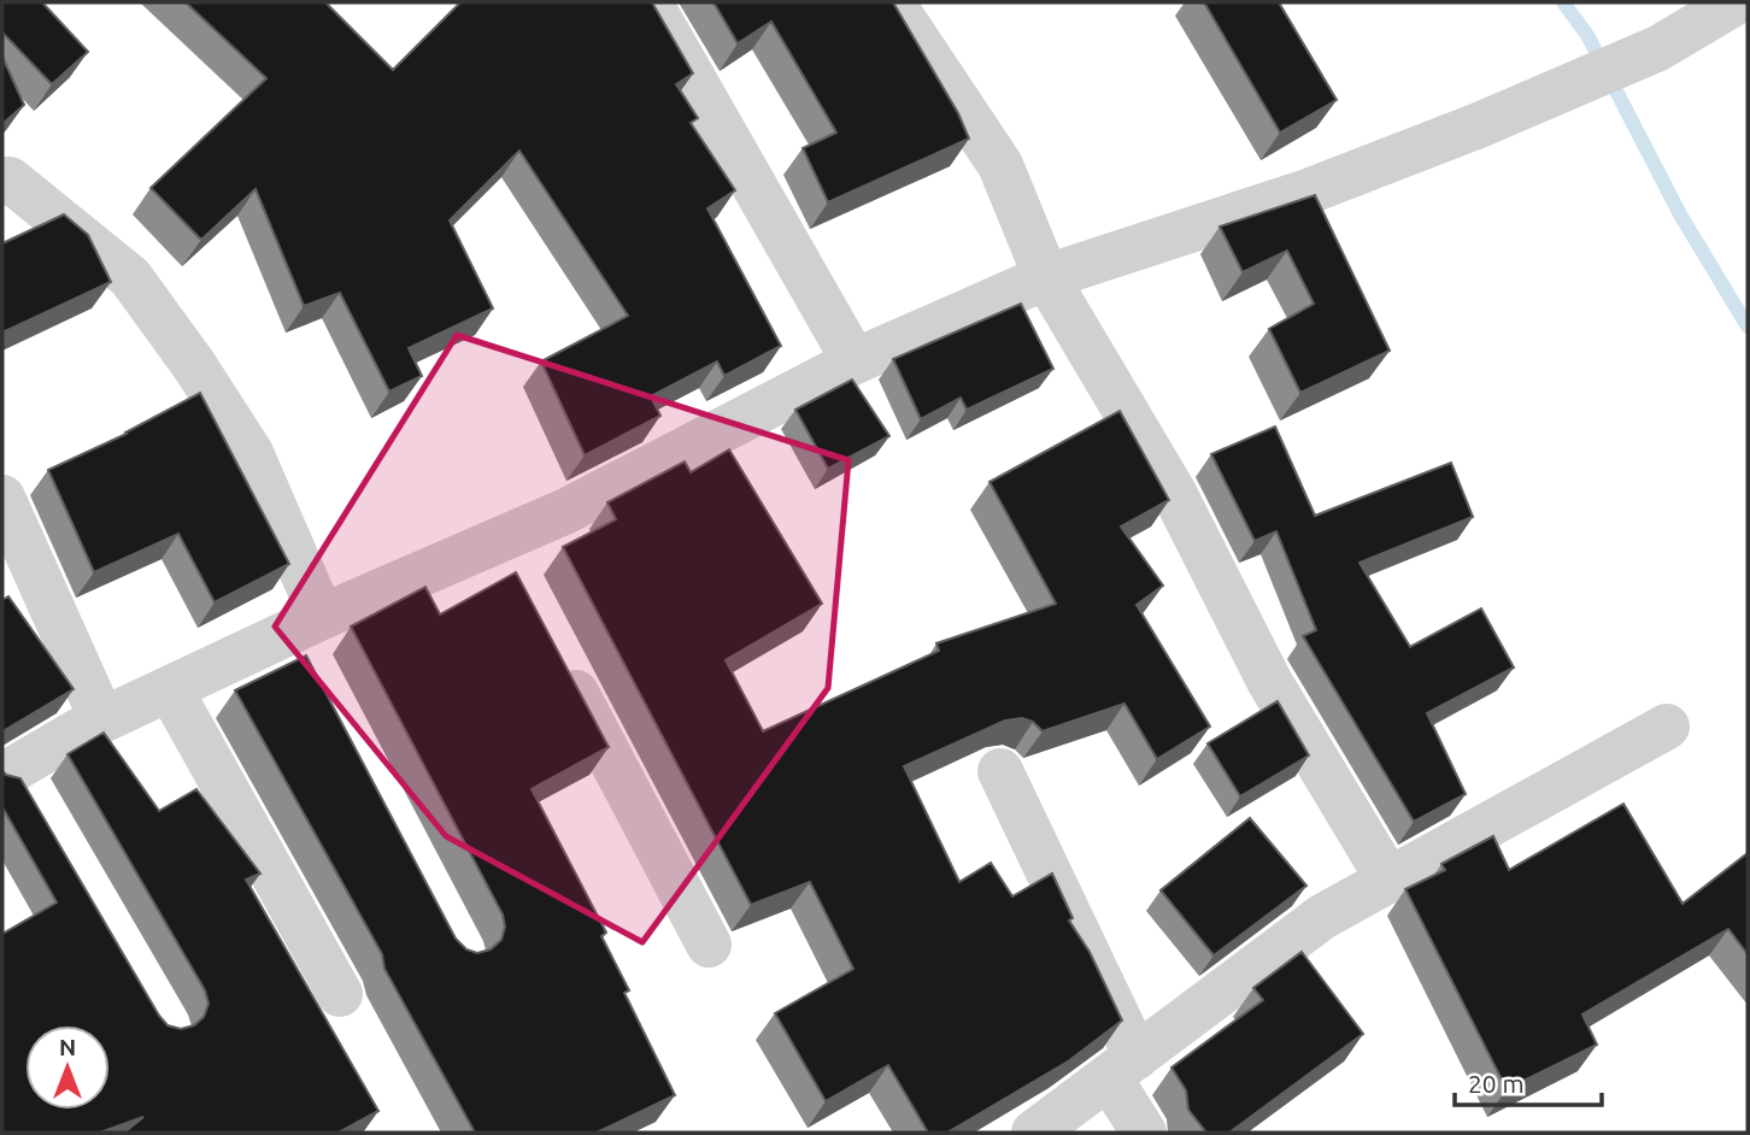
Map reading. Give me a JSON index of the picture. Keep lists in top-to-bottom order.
{
  "scale_bar": "20 m",
  "north": "top"
}
